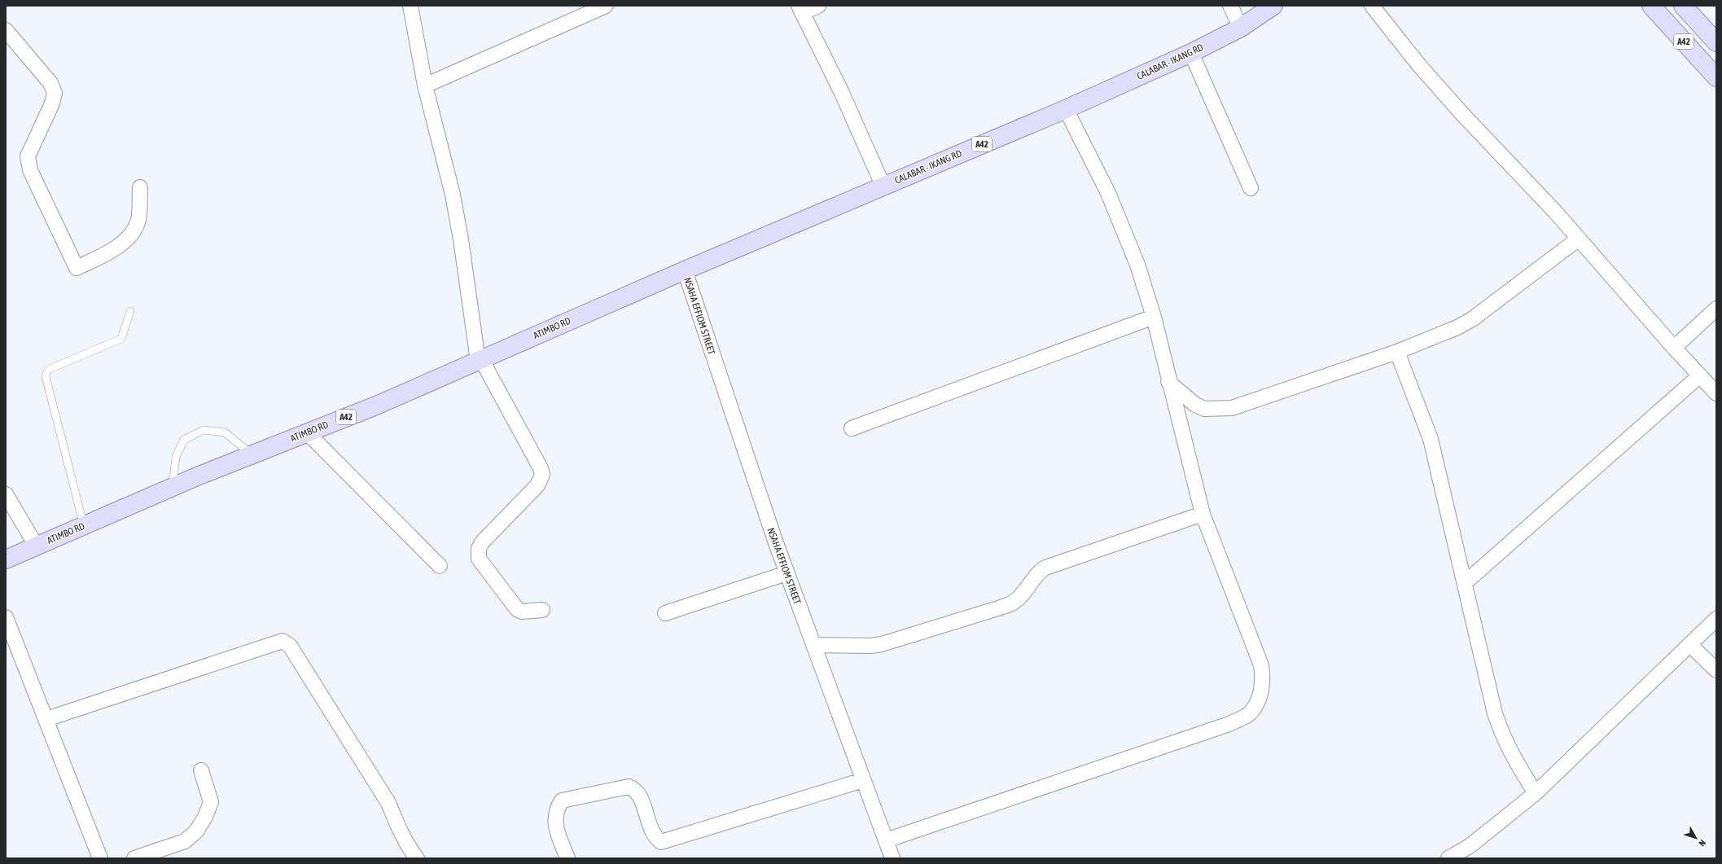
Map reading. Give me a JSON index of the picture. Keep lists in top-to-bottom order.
{
  "streets": {
    "main road": ["A42", "CALABAR - IKANG RD", "ATIMBO RD"],
    "street": ["NSAHA EFFIOM STREET"]
  },
  "crossings": [
    ["CALABAR - IKANG RD", "NSAHA EFFIOM STREET"],
    ["CALABAR - IKANG RD", "ATIMBO RD"],
    ["NSAHA EFFIOM STREET", "ATIMBO RD"]
  ],
  "north": "bottom right"
}
